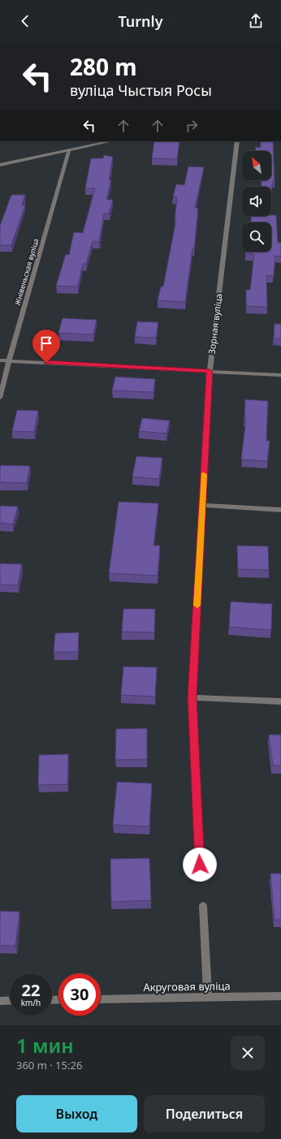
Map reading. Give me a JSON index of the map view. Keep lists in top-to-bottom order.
{
  "streets": {
    "street": ["Жнівеньская вуліца", "Зорная вуліца", "Акруговая вуліца"]
  },
  "north": "top left",
  "page": {
    "header": "Turnly",
    "turn": ["280 m", "вуліца Чыстыя Росы"],
    "speed": "22 km/h",
    "limit": "30",
    "heading": ["1 мин", "360 m · 15:26"],
    "buttons": ["Выход", "Поделиться"]
  }
}
